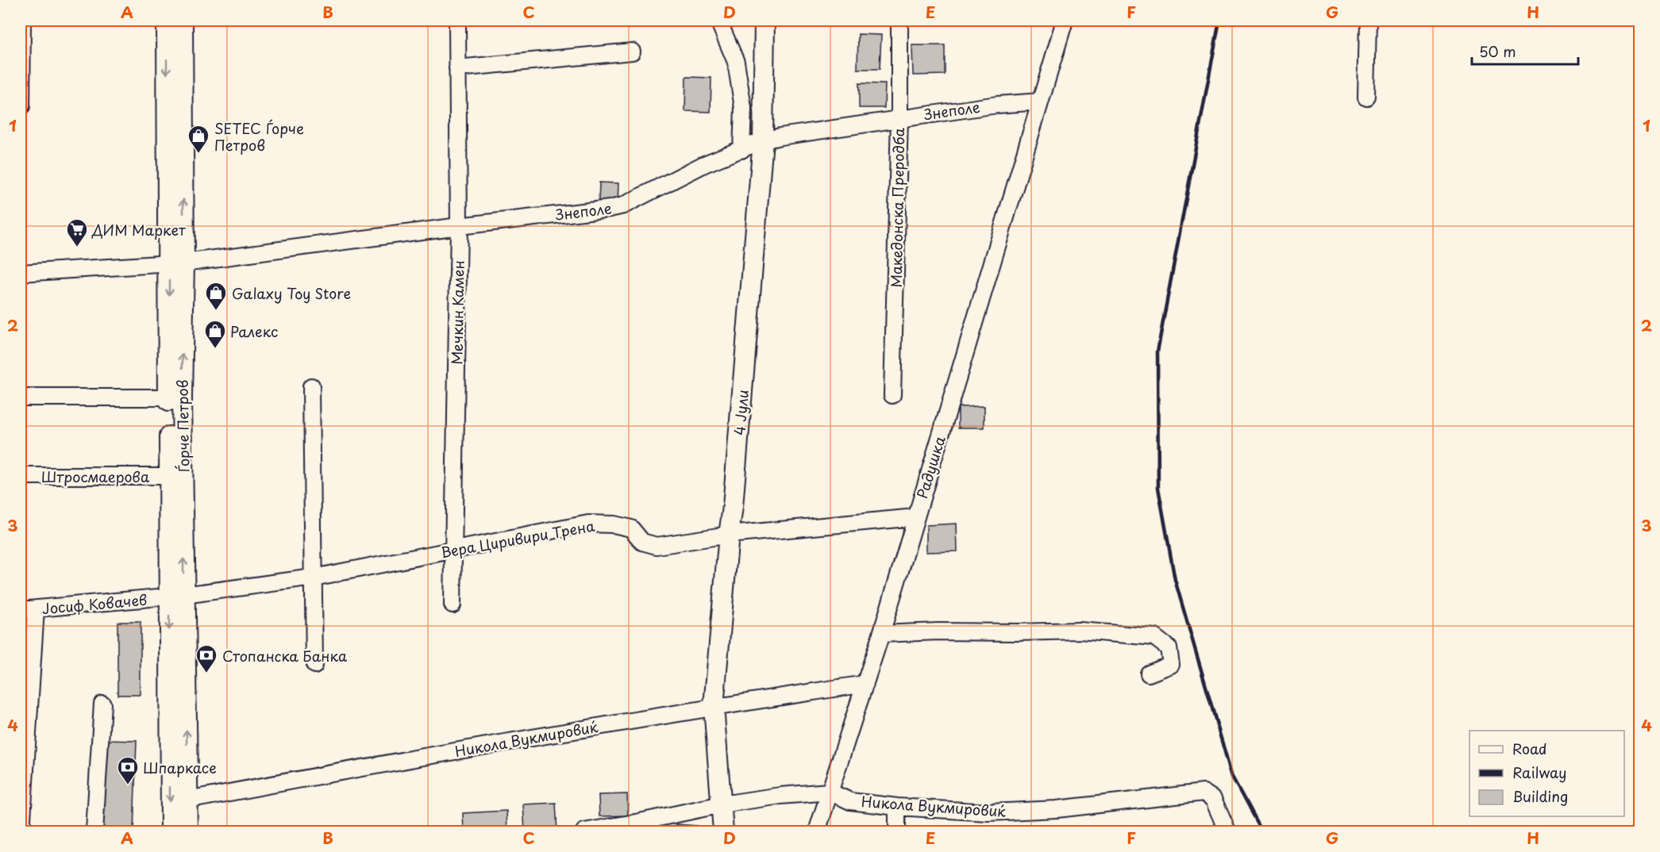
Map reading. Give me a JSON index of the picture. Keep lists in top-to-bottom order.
{
  "streets": {
    "street": [
      "Знеполе",
      "Македонска Преродба",
      "Мечкин Камен",
      "4 Јули",
      "Ѓорче Петров",
      "Радушка",
      "Штросмаерова",
      "Вера Циривири Трена",
      "Јосиф Ковачев",
      "Никола Вукмировиќ"
    ]
  },
  "crossings": [
    ["Знеполе", "Македонска Преродба"],
    ["Знеполе", "Мечкин Камен"],
    ["Знеполе", "4 Јули"],
    ["Знеполе", "Ѓорче Петров"],
    ["Знеполе", "Радушка"],
    ["Мечкин Камен", "Вера Циривири Трена"],
    ["4 Јули", "Вера Циривири Трена"],
    ["4 Јули", "Никола Вукмировиќ"],
    ["Ѓорче Петров", "Штросмаерова"],
    ["Ѓорче Петров", "Вера Циривири Трена"],
    ["Ѓорче Петров", "Јосиф Ковачев"],
    ["Ѓорче Петров", "Никола Вукмировиќ"],
    ["Радушка", "Вера Циривири Трена"],
    ["Радушка", "Никола Вукмировиќ"],
    ["Вера Циривири Трена", "Јосиф Ковачев"]
  ],
  "places": {
    "shop": ["SETEC Ѓорче Петров", "Galaxy Toy Store", "Ралекс"],
    "supermarket": ["ДИМ Маркет"],
    "bank": ["Стопанска Банка", "Шпаркасе"]
  },
  "legend": ["Road", "Railway", "Building"],
  "scale_bar": "50 m",
  "grid": {
    "columns": [
      "A",
      "B",
      "C",
      "D",
      "E",
      "F",
      "G",
      "H"
    ],
    "rows": [
      "1",
      "2",
      "3",
      "4"
    ]
  }
}
